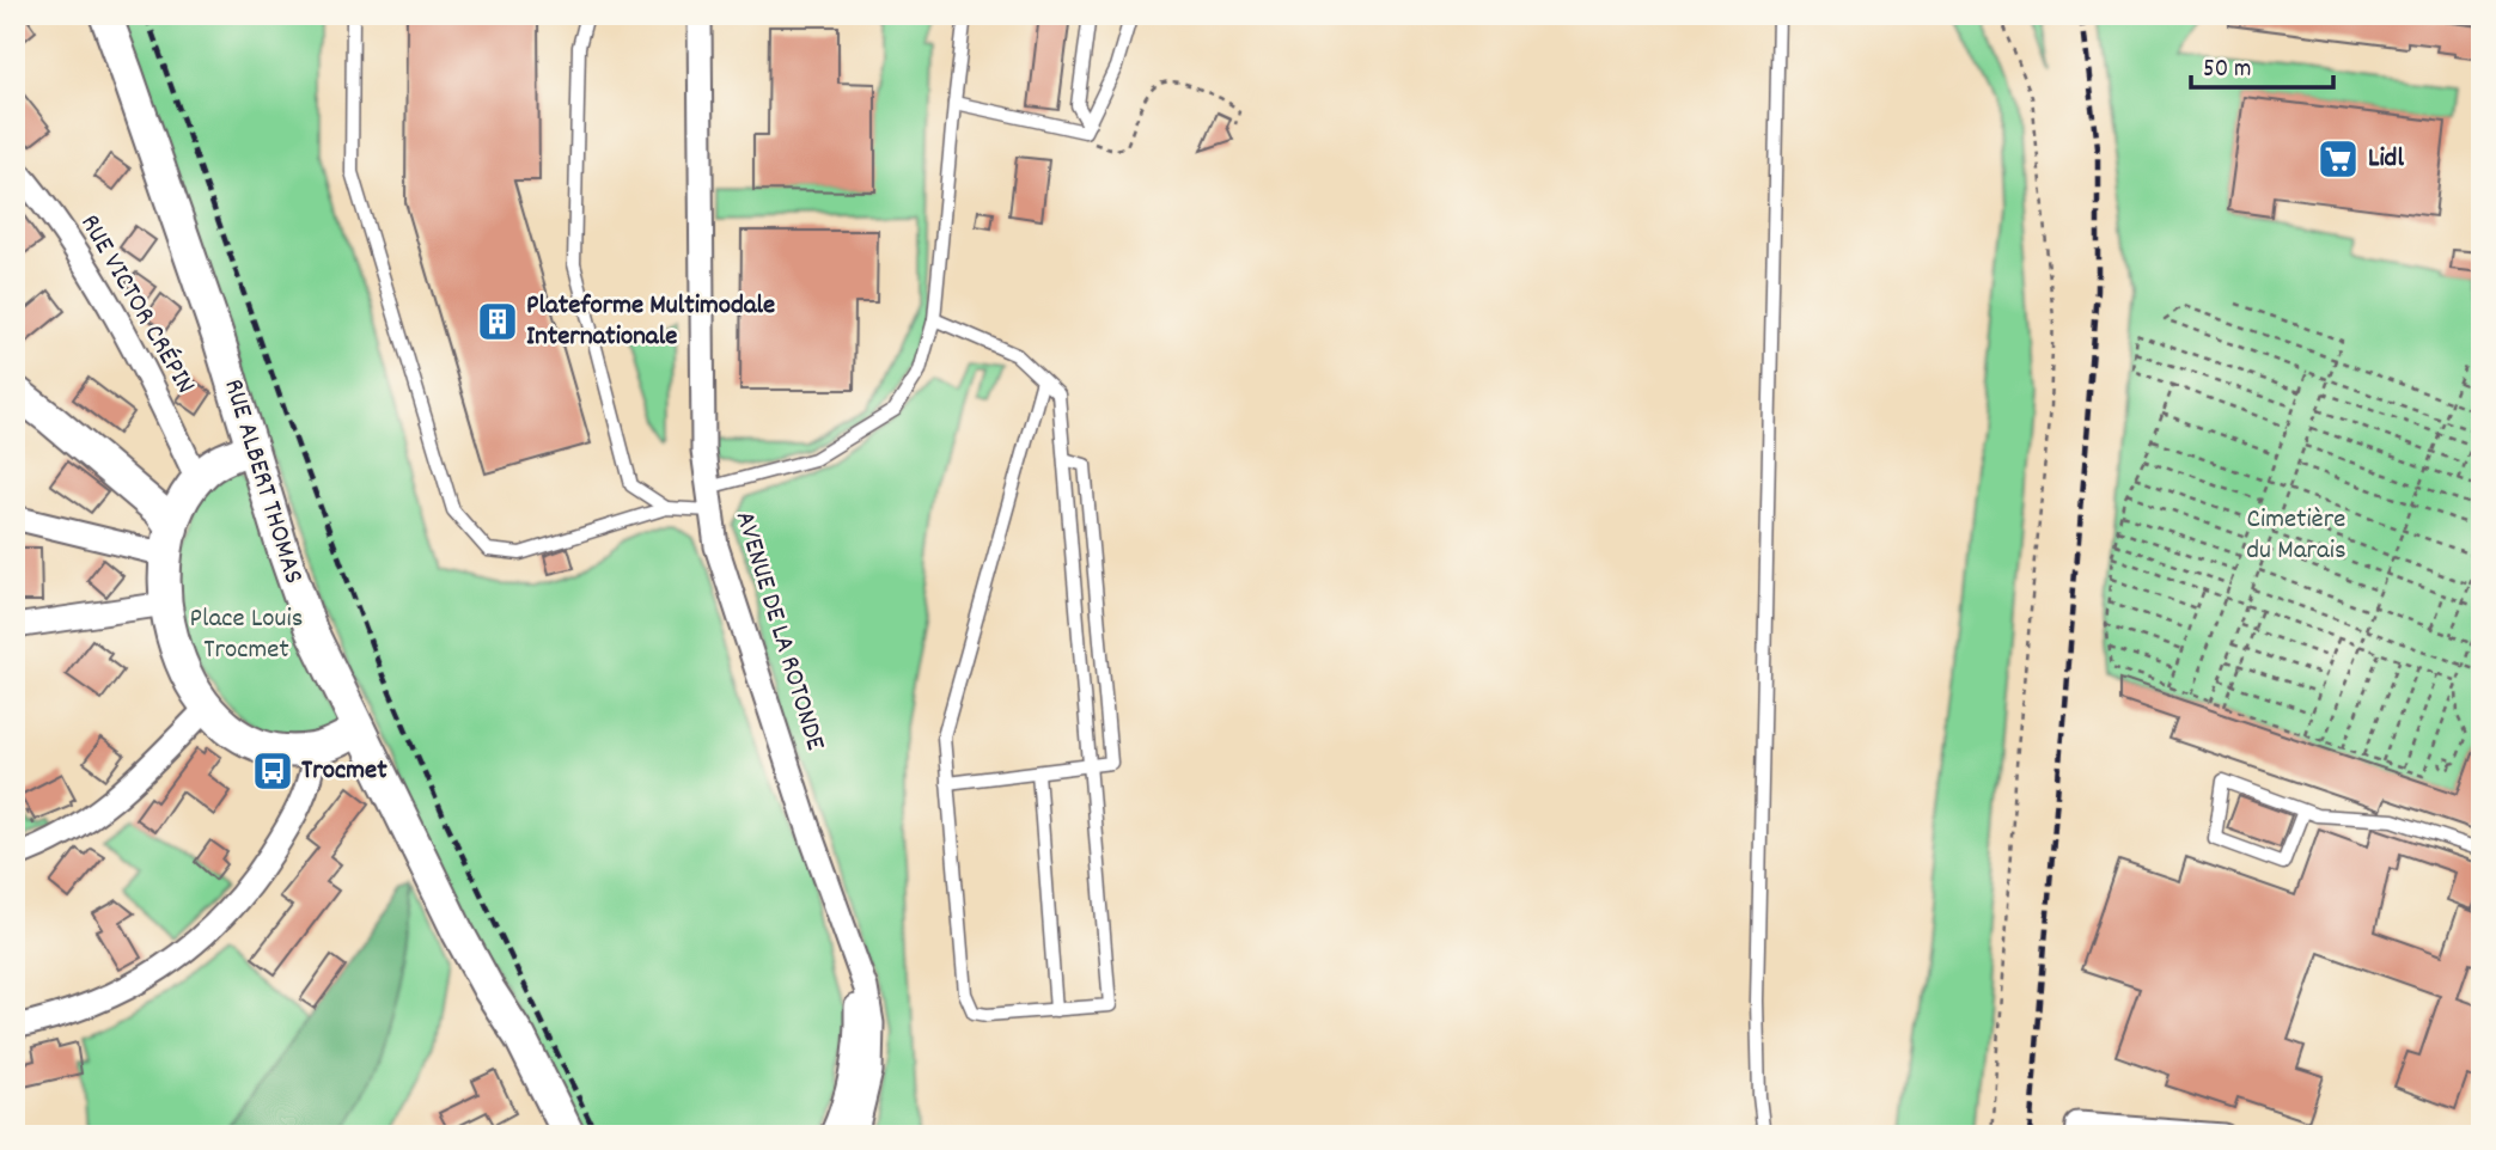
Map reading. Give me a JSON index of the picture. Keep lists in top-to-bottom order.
{
  "streets": {
    "street": ["RUE VICTOR CRÉPIN", "RUE ALBERT THOMAS", "AVENUE DE LA ROTONDE"]
  },
  "parks": ["Cimetière du Marais", "Place Louis Trocmet"],
  "places": {
    "supermarket": ["Lidl"],
    "building": ["Plateforme Multimodale Internationale"],
    "bus stop": ["Trocmet"]
  },
  "scale_bar": "50 m"
}
